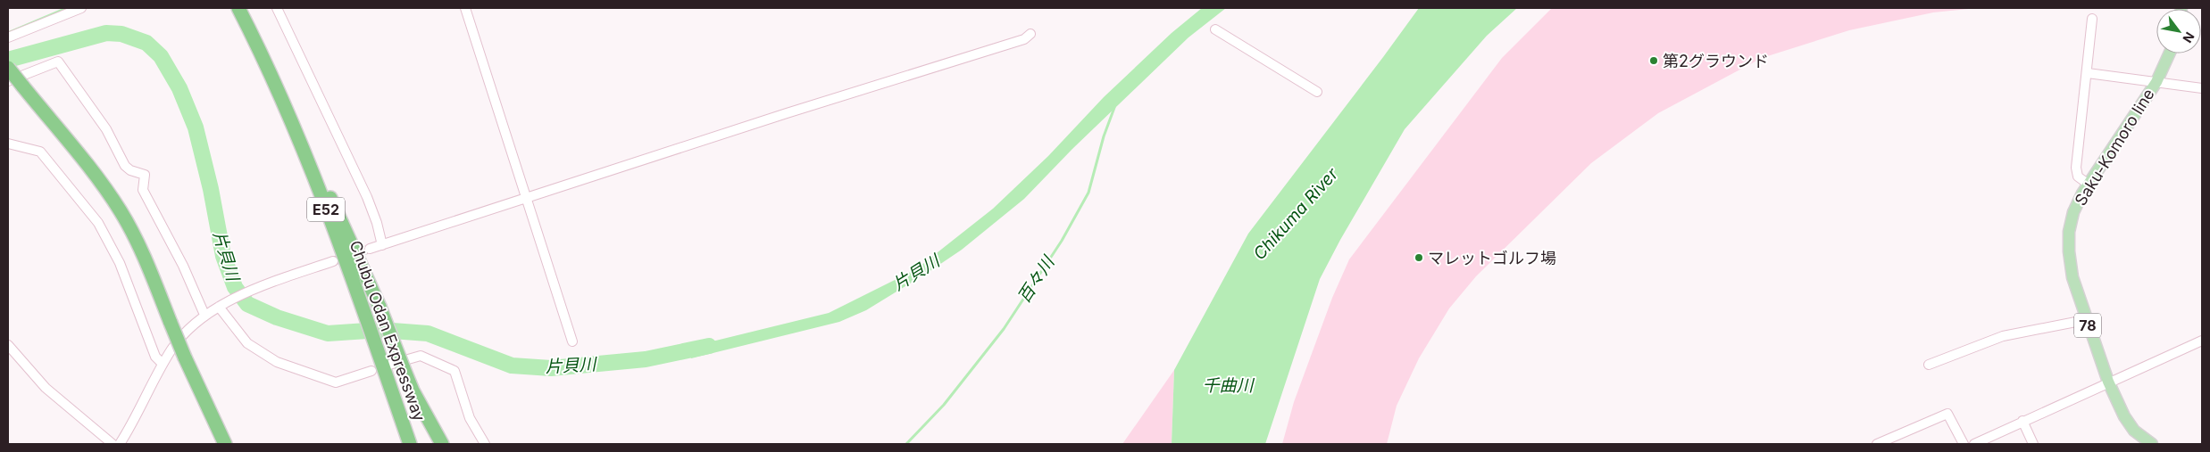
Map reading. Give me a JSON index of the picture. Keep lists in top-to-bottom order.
{
  "streets": {
    "highway": ["E52", "Chubu Odan Expressway"],
    "main road": ["Saku-Komoro line", "78"]
  },
  "water": [
    "Chikuma River",
    "片貝川",
    "百々川",
    "千曲川"
  ],
  "places": ["第2グラウンド", "マレットゴルフ場"],
  "north": "bottom right"
}
